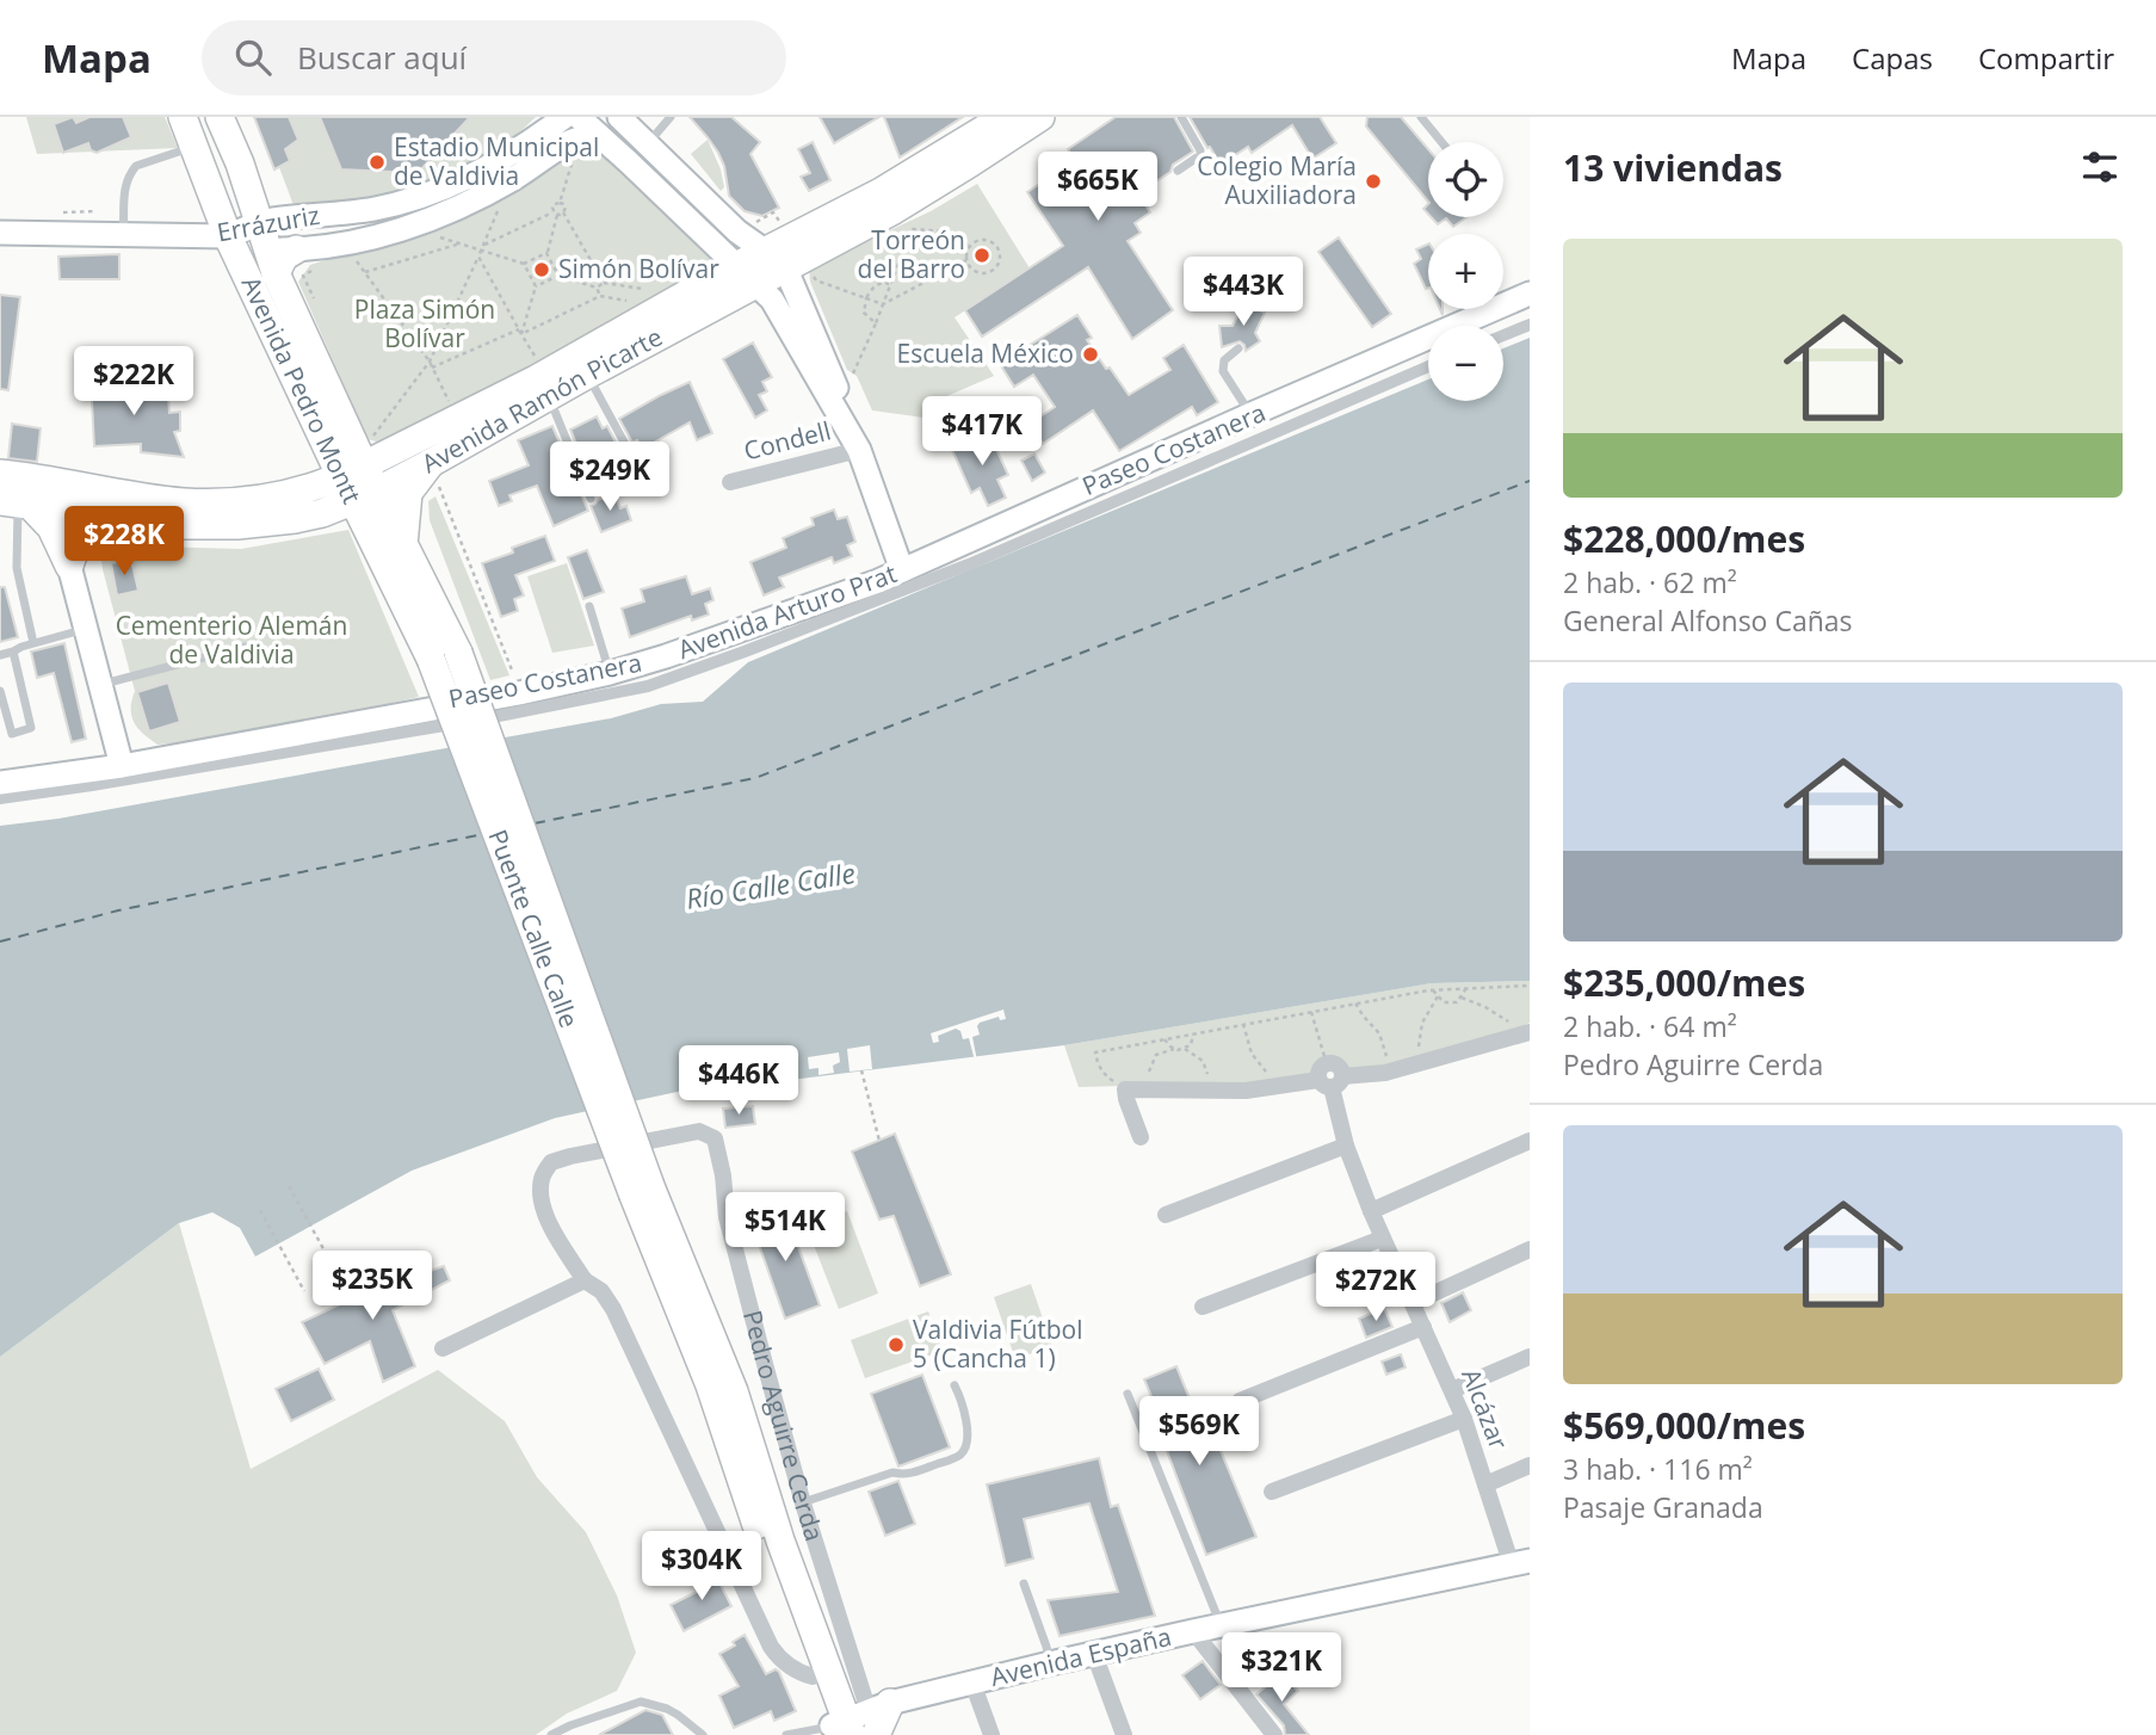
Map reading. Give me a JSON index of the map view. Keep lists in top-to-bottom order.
{
  "streets": {
    "main road": [
      "Errázuriz",
      "Avenida Pedro Montt",
      "Avenida Ramón Picarte",
      "Avenida Arturo Prat",
      "Puente Calle Calle",
      "Pedro Aguirre Cerda",
      "Avenida España"
    ],
    "street": ["Condell", "Paseo Costanera", "Alcázar"]
  },
  "crossings": [
    ["Errázuriz", "Avenida Pedro Montt"],
    ["Avenida Pedro Montt", "Avenida Ramón Picarte"],
    ["Avenida Pedro Montt", "Puente Calle Calle"],
    ["Puente Calle Calle", "Pedro Aguirre Cerda"],
    ["Alcázar", "Avenida España"],
    ["Pedro Aguirre Cerda", "Avenida España"]
  ],
  "water": ["Río Calle Calle"],
  "parks": ["Plaza Simón Bolívar", "Cementerio Alemán de Valdivia"],
  "places": [
    "Estadio Municipal de Valdivia",
    "Colegio María Auxiliadora",
    "Torreón del Barro",
    "Simón Bolívar",
    "Escuela México",
    "Valdivia Fútbol 5 (Cancha 1)"
  ],
  "page": {
    "header": "Mapa",
    "search": "Buscar aquí",
    "nav": ["Mapa", "Capas", "Compartir"],
    "heading": "13 viviendas",
    "map_buttons": ["+", "−"],
    "price": [
      "$665K",
      "$443K",
      "$222K",
      "$417K",
      "$249K",
      "$228K",
      "$446K",
      "$514K",
      "$235K",
      "$272K",
      "$569K",
      "$304K",
      "$321K"
    ],
    "list": [
      {
        "name": "$228,000/mes",
        "note": "2 hab. · 62 m² · General Alfonso Cañas"
      },
      {
        "name": "$235,000/mes",
        "note": "2 hab. · 64 m² · Pedro Aguirre Cerda"
      },
      {
        "name": "$569,000/mes",
        "note": "3 hab. · 116 m² · Pasaje Granada"
      }
    ]
  }
}
